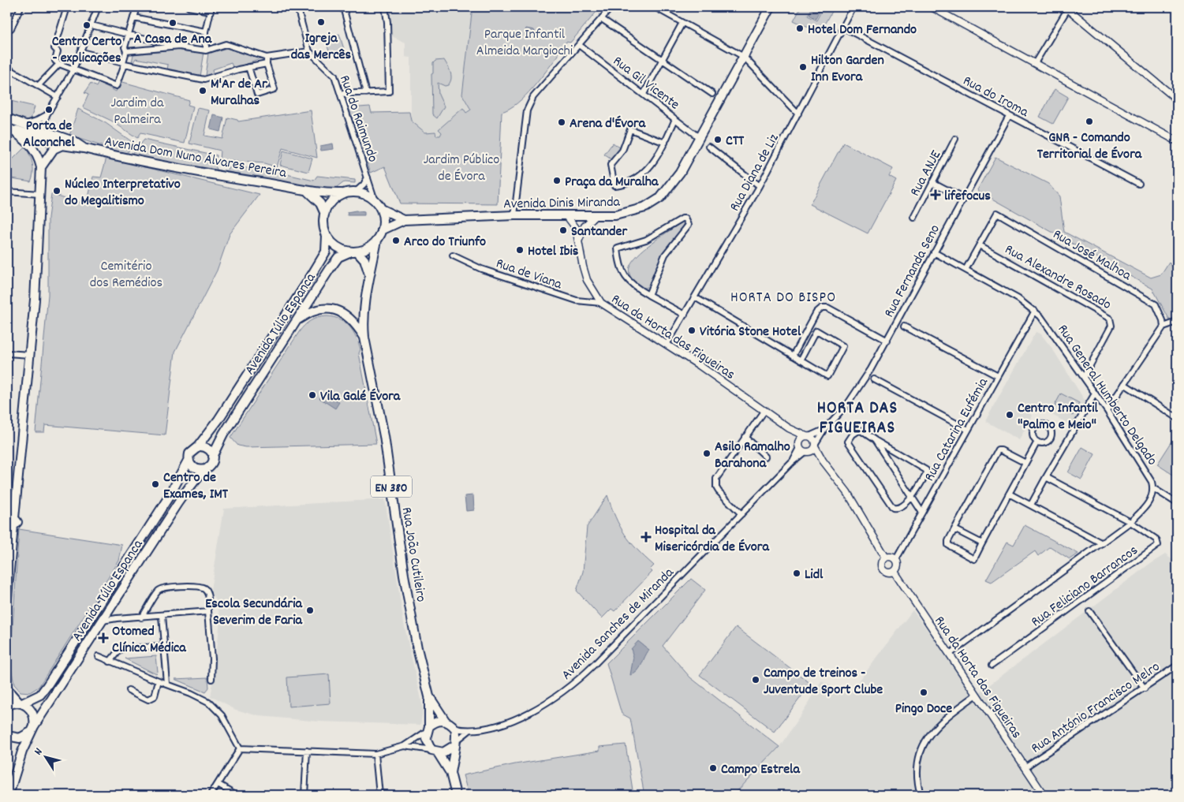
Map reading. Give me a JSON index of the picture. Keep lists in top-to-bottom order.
{
  "streets": {
    "main road": [
      "Avenida Dom Nuno Álvares Pereira",
      "Avenida Dinis Miranda",
      "Avenida Túlio Espanca",
      "EN 380",
      "Rua João Cutileiro"
    ],
    "street": [
      "Rua Gil Vicente",
      "Rua do Iroma",
      "Rua do Raimundo",
      "Rua Diana de Liz",
      "Rua ANJE",
      "Rua José Malhoa",
      "Rua Fernanda Seno",
      "Rua de Viana",
      "Rua Alexandre Rosado",
      "Rua da Horta das Figueiras",
      "Rua General Humberto Delgado",
      "Rua Catarina Eufémia",
      "Rua Feliciano Barrancos",
      "Avenida Sanches de Miranda",
      "Rua António Francisco Melro"
    ]
  },
  "crossings": [
    ["Rua Gil Vicente", "Avenida Dinis Miranda"],
    ["Rua do Iroma", "Rua Diana de Liz"],
    ["Rua do Iroma", "Rua Fernanda Seno"],
    ["Rua do Raimundo", "Avenida Dom Nuno Álvares Pereira"],
    ["Rua do Raimundo", "Avenida Dinis Miranda"],
    ["Rua do Raimundo", "Avenida Túlio Espanca"],
    ["Rua do Raimundo", "Rua João Cutileiro"],
    ["Avenida Dom Nuno Álvares Pereira", "Avenida Dinis Miranda"],
    ["Avenida Dom Nuno Álvares Pereira", "Avenida Túlio Espanca"],
    ["Avenida Dom Nuno Álvares Pereira", "Rua João Cutileiro"],
    ["Rua Diana de Liz", "Rua da Horta das Figueiras"],
    ["Avenida Dinis Miranda", "Avenida Túlio Espanca"],
    ["Avenida Dinis Miranda", "Rua da Horta das Figueiras"],
    ["Avenida Dinis Miranda", "Rua João Cutileiro"],
    ["Rua José Malhoa", "Rua Alexandre Rosado"],
    ["Rua Fernanda Seno", "Rua da Horta das Figueiras"],
    ["Rua Fernanda Seno", "Rua General Humberto Delgado"],
    ["Rua de Viana", "Rua da Horta das Figueiras"],
    ["Rua Alexandre Rosado", "Rua General Humberto Delgado"],
    ["Avenida Túlio Espanca", "Rua João Cutileiro"],
    ["Rua da Horta das Figueiras", "Rua Catarina Eufémia"],
    ["Rua da Horta das Figueiras", "Avenida Sanches de Miranda"],
    ["Rua da Horta das Figueiras", "Rua António Francisco Melro"],
    ["Rua General Humberto Delgado", "Rua Catarina Eufémia"],
    ["Rua João Cutileiro", "Avenida Sanches de Miranda"]
  ],
  "districts": ["HORTA DO BISPO", "HORTA DAS FIGUEIRAS"],
  "parks": [
    "Parque Infantil Almeida Margiochi",
    "Jardim da Palmeira",
    "Jardim Público de Évora",
    "Cemitério dos Remédios"
  ],
  "places": {
    "other": [
      "Igreja das Mercês",
      "A Casa de Ana",
      "Centro Certo - explicações",
      "Hotel Dom Fernando",
      "Hilton Garden Inn Evora",
      "M'Ar de Ar Muralhas",
      "Porta de Alconchel",
      "GNR - Comando Territorial de Évora",
      "Arena d'Évora",
      "CTT",
      "Praça da Muralha",
      "Núcleo Interpretativo do Megalitismo",
      "Santander",
      "Arco do Triunfo",
      "Hotel Ibis",
      "Vitória Stone Hotel",
      "Vila Galé Évora",
      "Centro Infantil \"Palmo e Meio\"",
      "Asilo Ramalho Barahona",
      "Centro de Exames, IMT",
      "Lidl",
      "Escola Secundária Severim de Faria",
      "Campo de treinos - Juventude Sport Clube",
      "Pingo Doce",
      "Campo Estrela"
    ],
    "health": ["lifefocus", "Hospital da Misericórdia de Évora", "Otomed Clínica Médica"]
  },
  "north": "top left"
}
